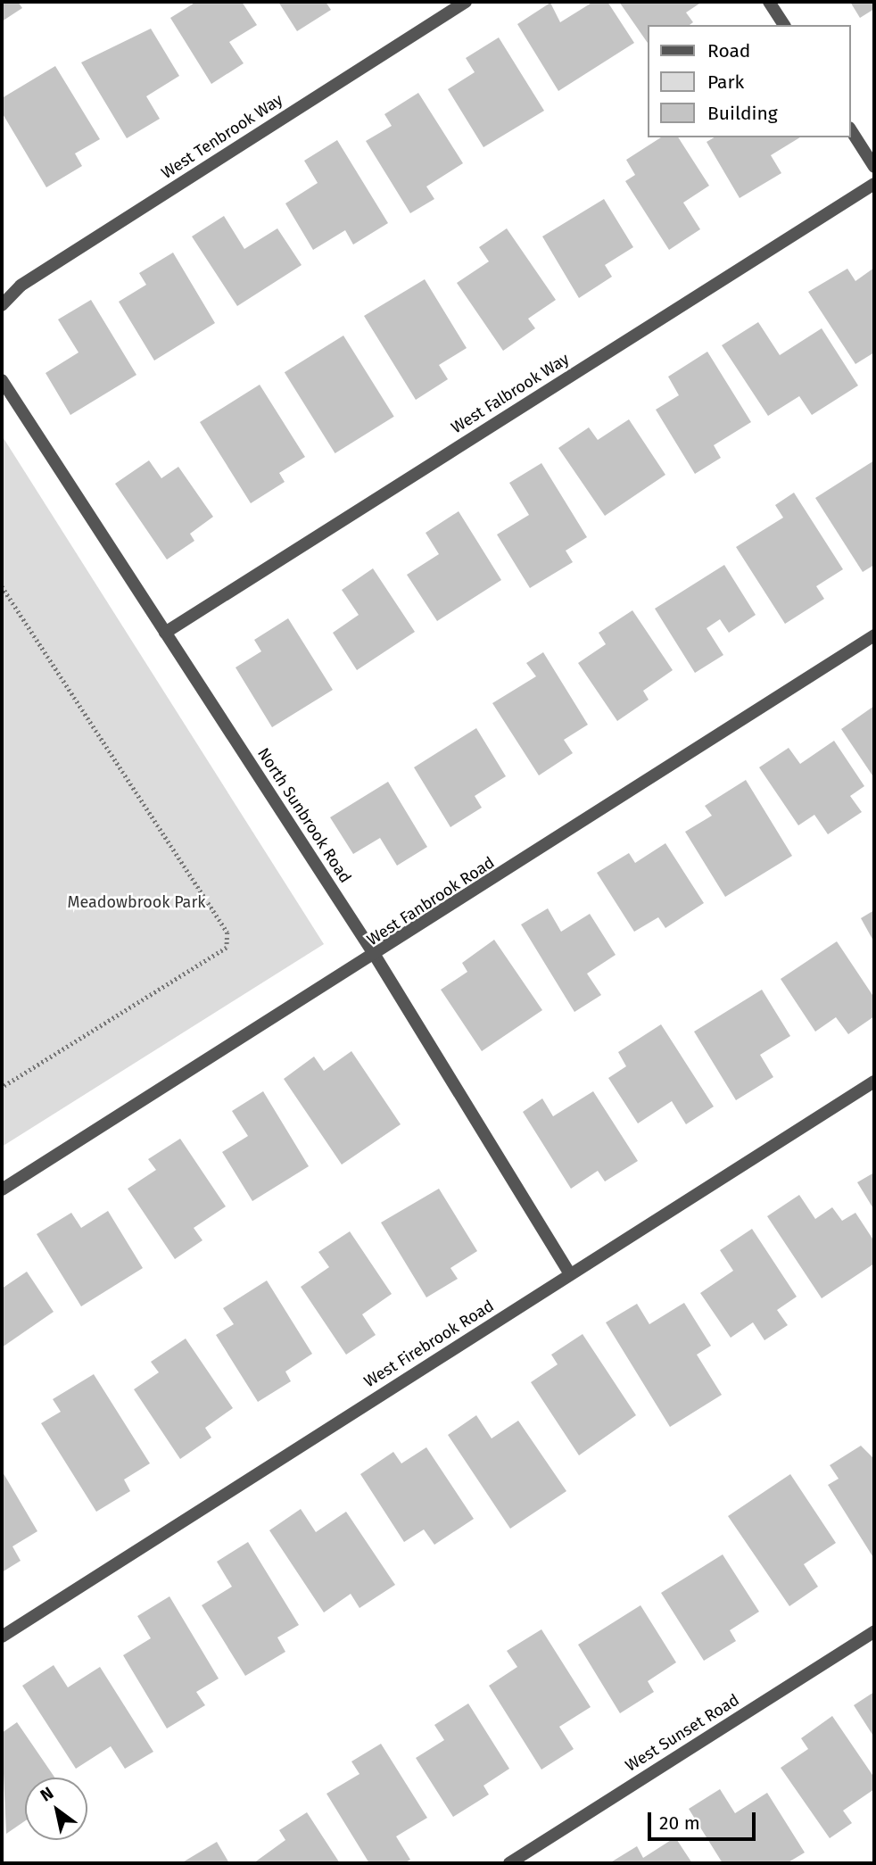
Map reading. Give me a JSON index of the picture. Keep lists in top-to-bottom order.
{
  "streets": {
    "street": [
      "West Tenbrook Way",
      "West Falbrook Way",
      "North Sunbrook Road",
      "West Fanbrook Road",
      "West Firebrook Road",
      "West Sunset Road"
    ]
  },
  "crossings": [
    ["West Falbrook Way", "North Sunbrook Road"],
    ["North Sunbrook Road", "West Fanbrook Road"],
    ["North Sunbrook Road", "West Firebrook Road"]
  ],
  "parks": ["Meadowbrook Park"],
  "legend": ["Road", "Park", "Building"],
  "scale_bar": "20 m",
  "north": "top left"
}
